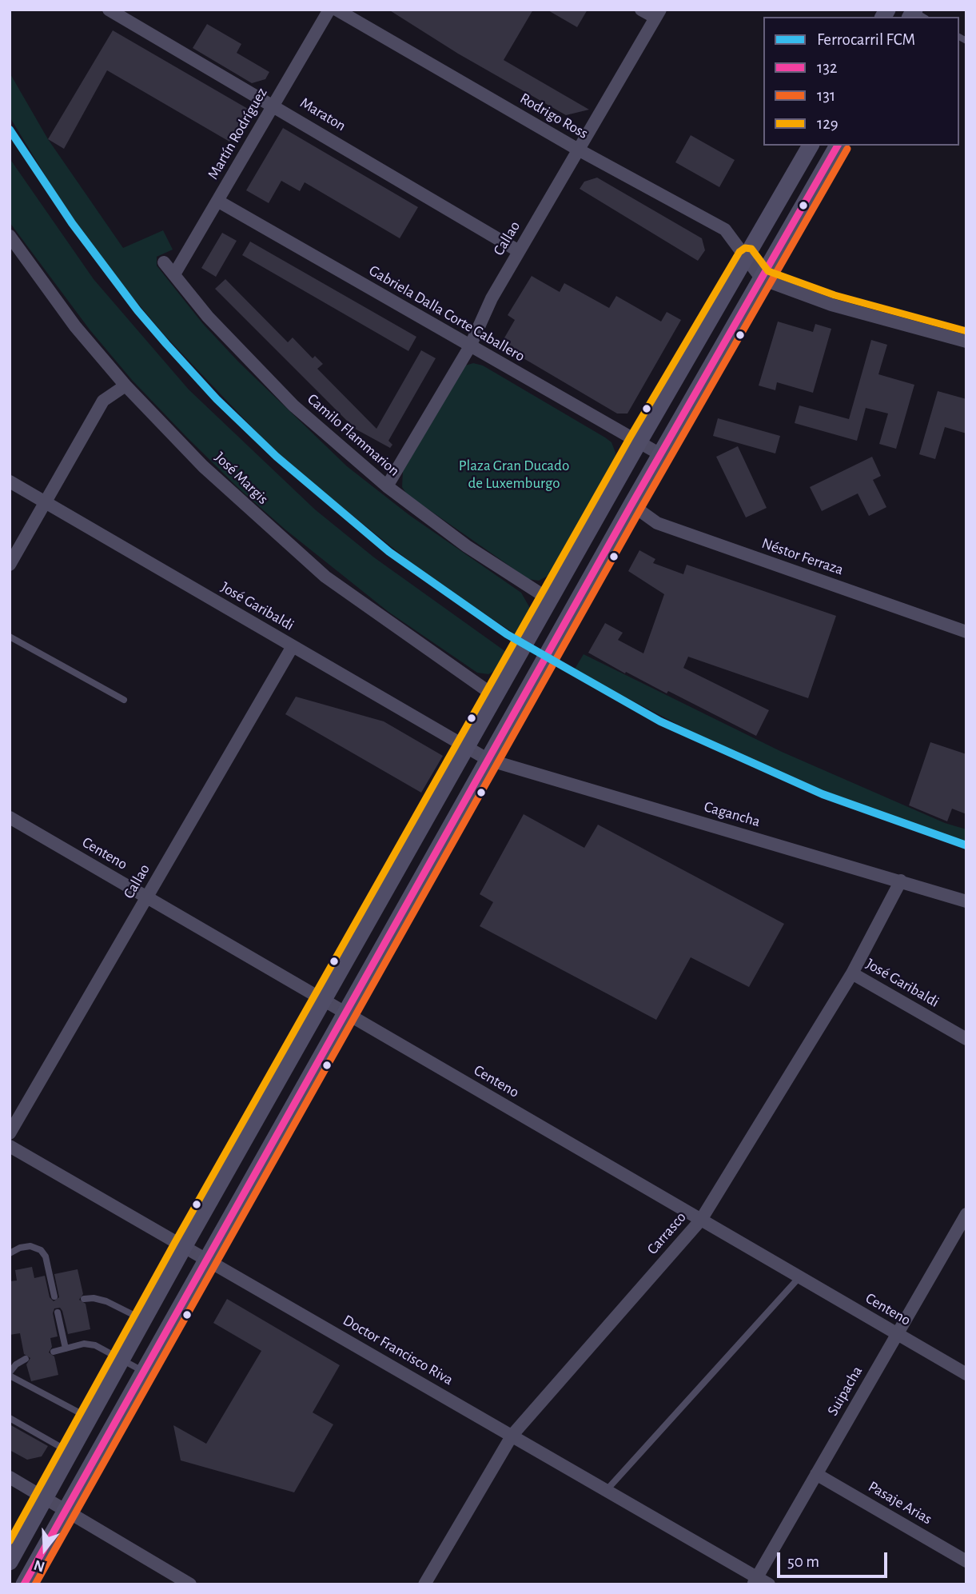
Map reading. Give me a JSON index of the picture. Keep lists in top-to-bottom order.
{
  "streets": {
    "street": [
      "Maraton",
      "Rodrigo Ross",
      "Martín Rodríguez",
      "Callao",
      "Gabriela Dalla Corte Caballero",
      "Camilo Flammarion",
      "José Margis",
      "Néstor Ferraza",
      "José Garibaldi",
      "Cagancha",
      "Centeno",
      "Carrasco",
      "Doctor Francisco Riva",
      "Suipacha",
      "Pasaje Arias"
    ]
  },
  "crossings": [
    ["Maraton", "Martín Rodríguez"],
    ["Maraton", "Callao"],
    ["Rodrigo Ross", "Callao"],
    ["Martín Rodríguez", "Gabriela Dalla Corte Caballero"],
    ["Martín Rodríguez", "Camilo Flammarion"],
    ["Callao", "Gabriela Dalla Corte Caballero"],
    ["Callao", "Camilo Flammarion"],
    ["Callao", "José Garibaldi"],
    ["Callao", "Centeno"],
    ["José Garibaldi", "Cagancha"],
    ["José Garibaldi", "Carrasco"],
    ["Cagancha", "Carrasco"],
    ["Centeno", "Carrasco"],
    ["Centeno", "Suipacha"],
    ["Carrasco", "Doctor Francisco Riva"],
    ["Doctor Francisco Riva", "Suipacha"],
    ["Suipacha", "Pasaje Arias"]
  ],
  "parks": ["Plaza Gran Ducado de Luxemburgo"],
  "lines": [
    "rail line FCM",
    "transit line 132",
    "transit line 131",
    "transit line 129"
  ],
  "legend": [
    "Ferrocarril FCM",
    "132",
    "131",
    "129"
  ],
  "scale_bar": "50 m",
  "north": "bottom"
}
